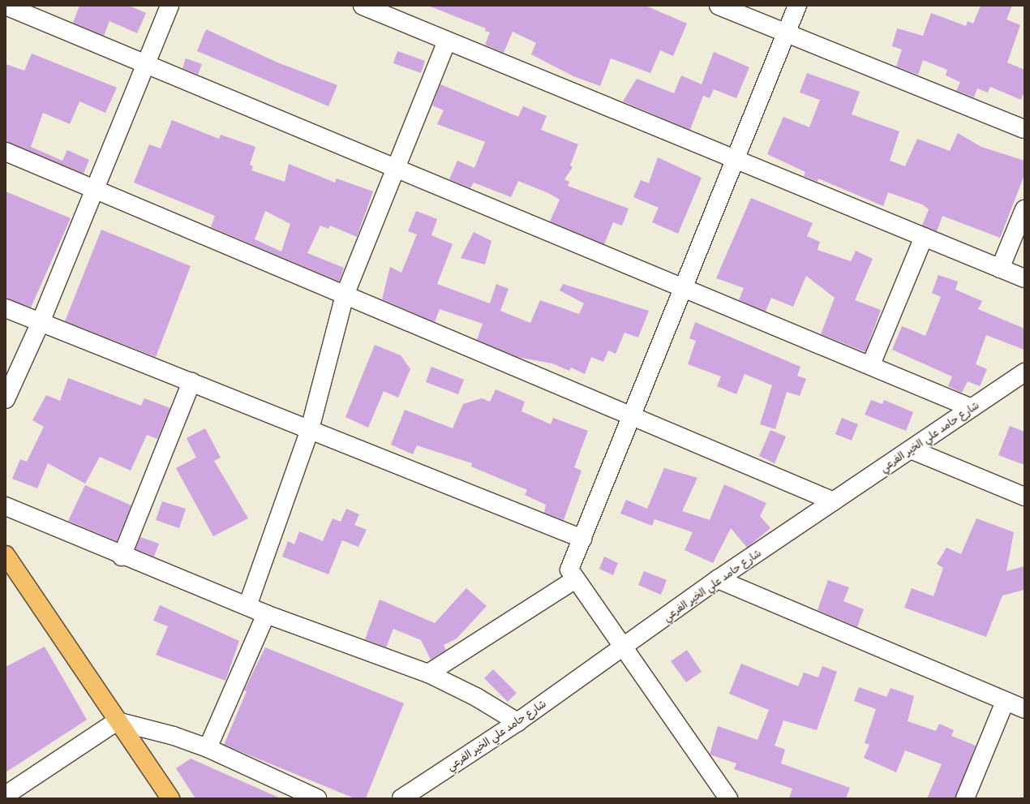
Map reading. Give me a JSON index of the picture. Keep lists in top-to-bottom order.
{
  "streets": {
    "street": ["شارع حامد علي الخير الفرعي"]
  }
}
